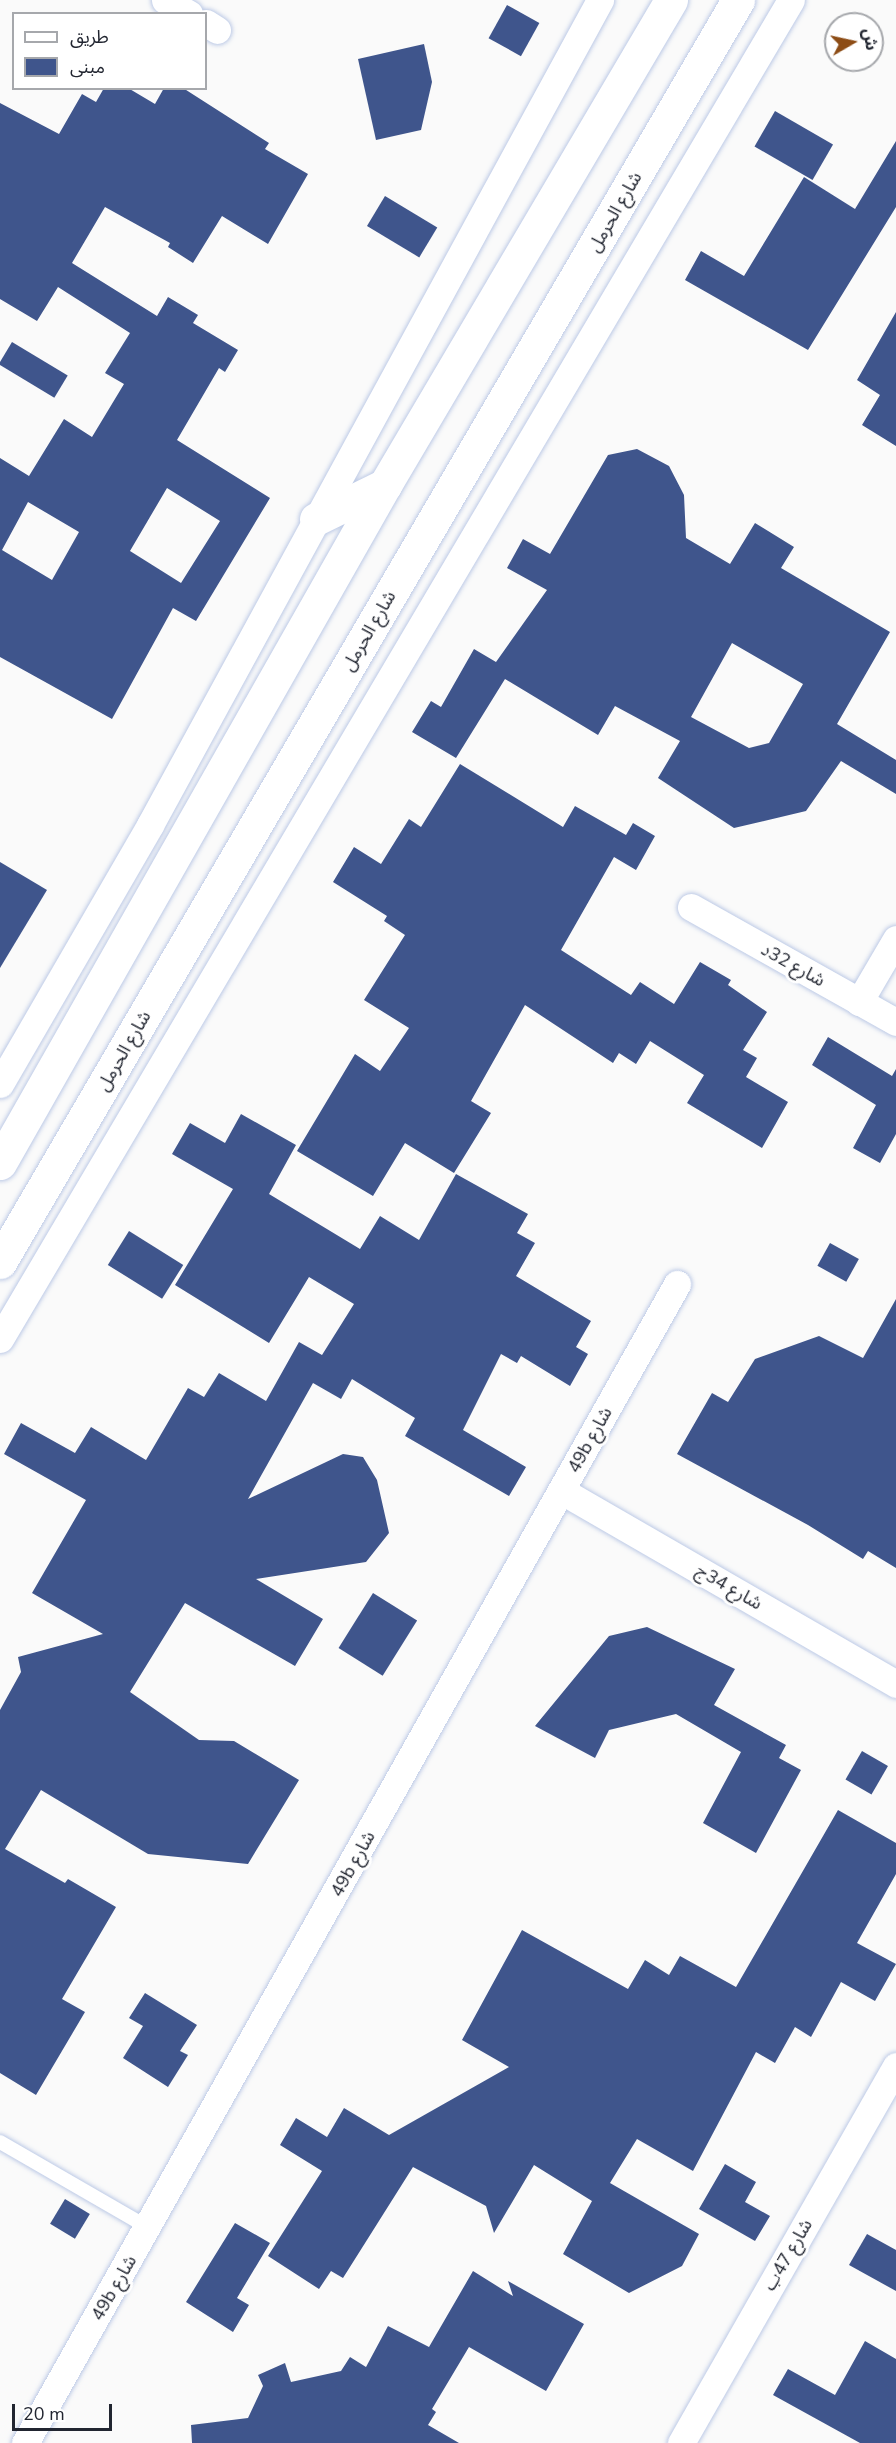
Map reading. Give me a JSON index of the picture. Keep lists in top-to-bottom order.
{
  "streets": {
    "street": [
      "شارع الحرمل",
      "شارع 32د",
      "49b شارع",
      "شارع 34ج",
      "شارع 47ب"
    ]
  },
  "crossings": [
    ["49b شارع", "شارع 34ج"]
  ],
  "legend": ["طريق", "مبنى"],
  "scale_bar": "20 m",
  "north": "right"
}
